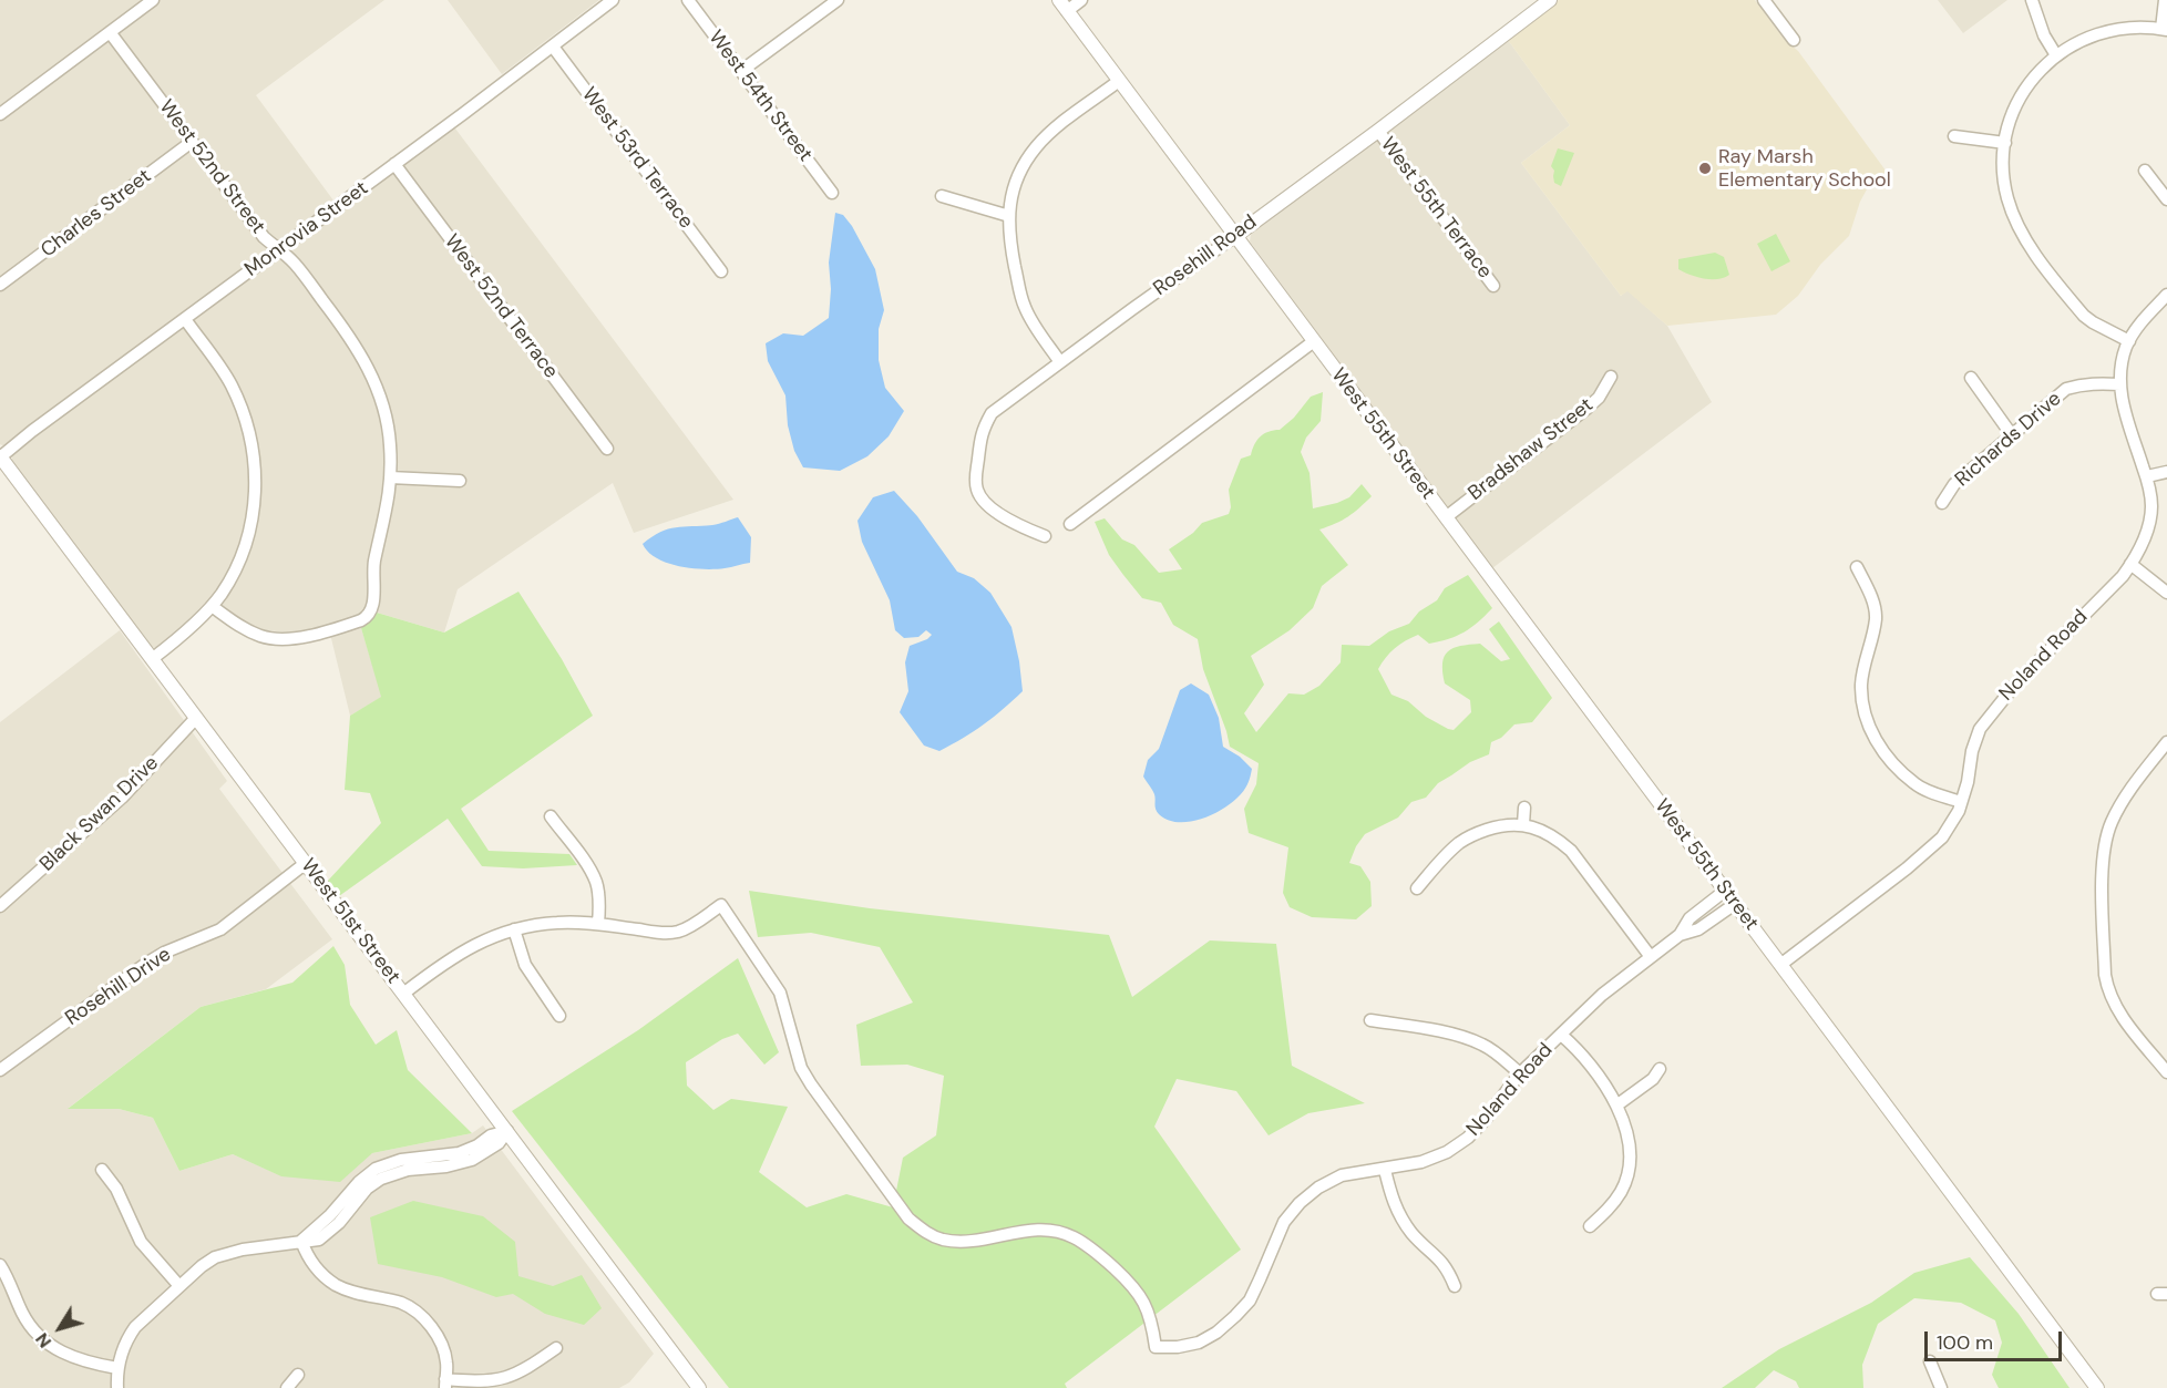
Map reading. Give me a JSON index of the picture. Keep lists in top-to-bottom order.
{
  "streets": {
    "street": [
      "West 54th Street",
      "West 53rd Terrace",
      "West 52nd Street",
      "West 55th Terrace",
      "Charles Street",
      "Monrovia Street",
      "Rosehill Road",
      "West 52nd Terrace",
      "West 55th Street",
      "Richards Drive",
      "Bradshaw Street",
      "Noland Road",
      "Black Swan Drive",
      "West 51st Street",
      "Rosehill Drive"
    ]
  },
  "crossings": [
    ["West 53rd Terrace", "Monrovia Street"],
    ["West 52nd Street", "Charles Street"],
    ["West 52nd Street", "Monrovia Street"],
    ["West 55th Terrace", "Rosehill Road"],
    ["Monrovia Street", "West 52nd Terrace"],
    ["Monrovia Street", "West 51st Street"],
    ["Rosehill Road", "West 55th Street"],
    ["West 55th Street", "Bradshaw Street"],
    ["West 55th Street", "Noland Road"],
    ["Richards Drive", "Noland Road"],
    ["Black Swan Drive", "West 51st Street"],
    ["West 51st Street", "Rosehill Drive"]
  ],
  "places": ["Ray Marsh Elementary School"],
  "scale_bar": "100 m",
  "north": "bottom left"
}
